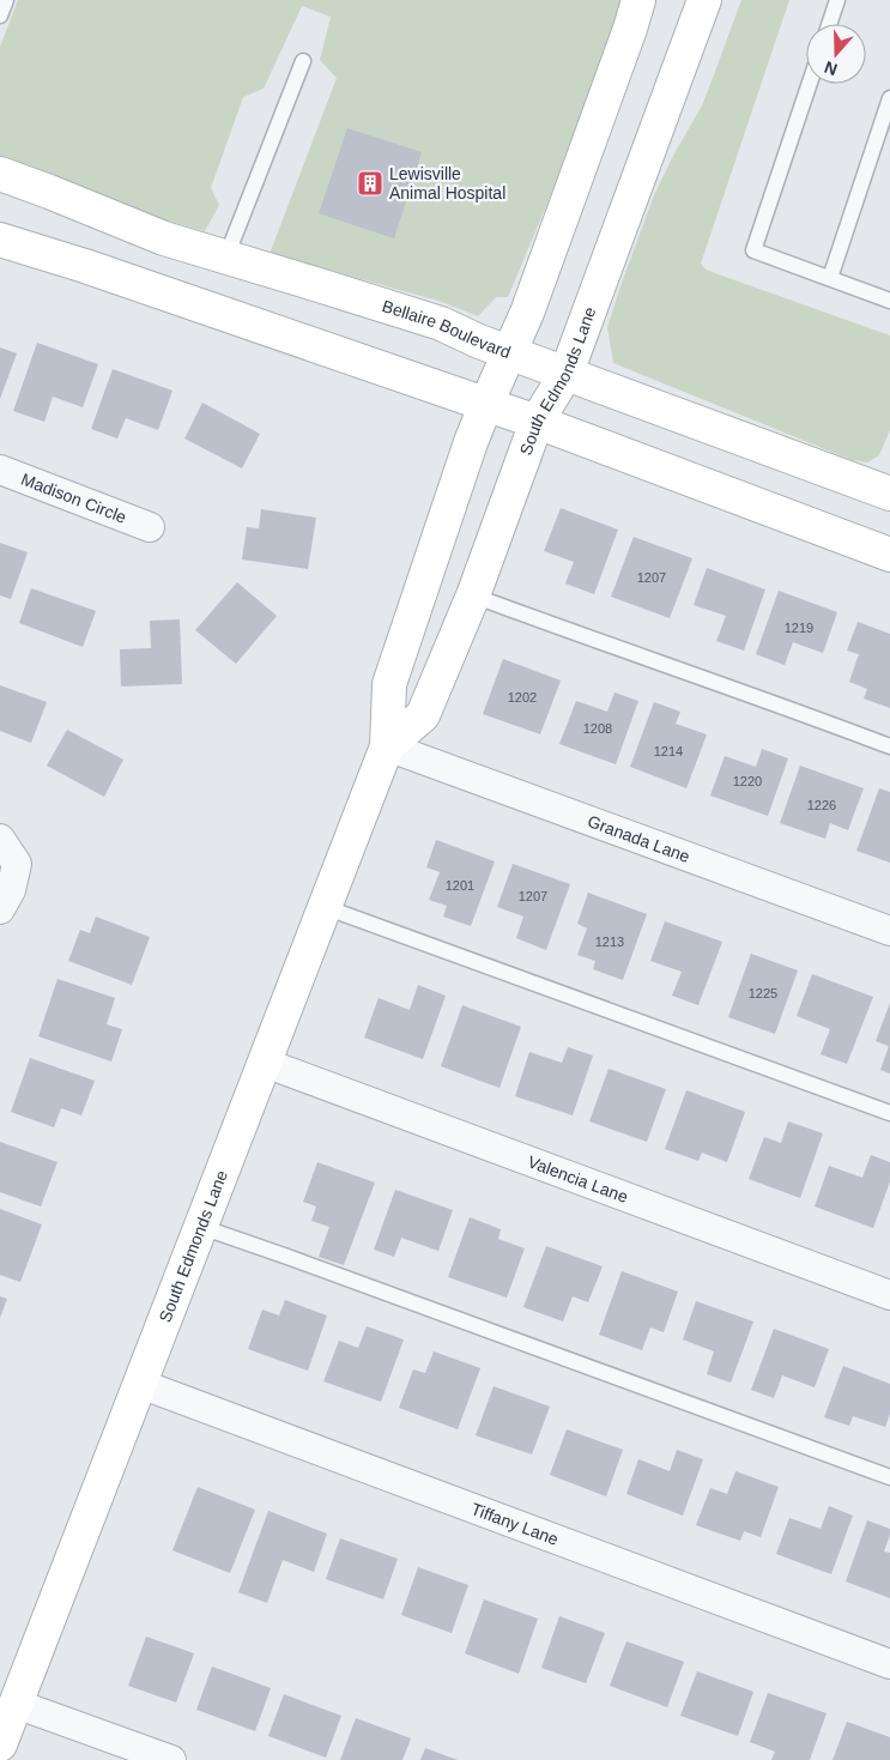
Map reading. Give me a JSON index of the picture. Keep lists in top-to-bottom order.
{
  "streets": {
    "main road": ["Bellaire Boulevard", "South Edmonds Lane"],
    "street": [
      "Madison Circle",
      "Granada Lane",
      "Valencia Lane",
      "Tiffany Lane"
    ]
  },
  "crossings": [
    ["Bellaire Boulevard", "South Edmonds Lane"],
    ["South Edmonds Lane", "Granada Lane"],
    ["South Edmonds Lane", "Valencia Lane"],
    ["South Edmonds Lane", "Tiffany Lane"]
  ],
  "places": {
    "building": ["Lewisville Animal Hospital"]
  },
  "house_numbers": [
    "1207",
    "1219",
    "1202",
    "1208",
    "1214",
    "1220",
    "1226",
    "1201",
    "1207",
    "1213",
    "1225"
  ],
  "north": "bottom"
}
